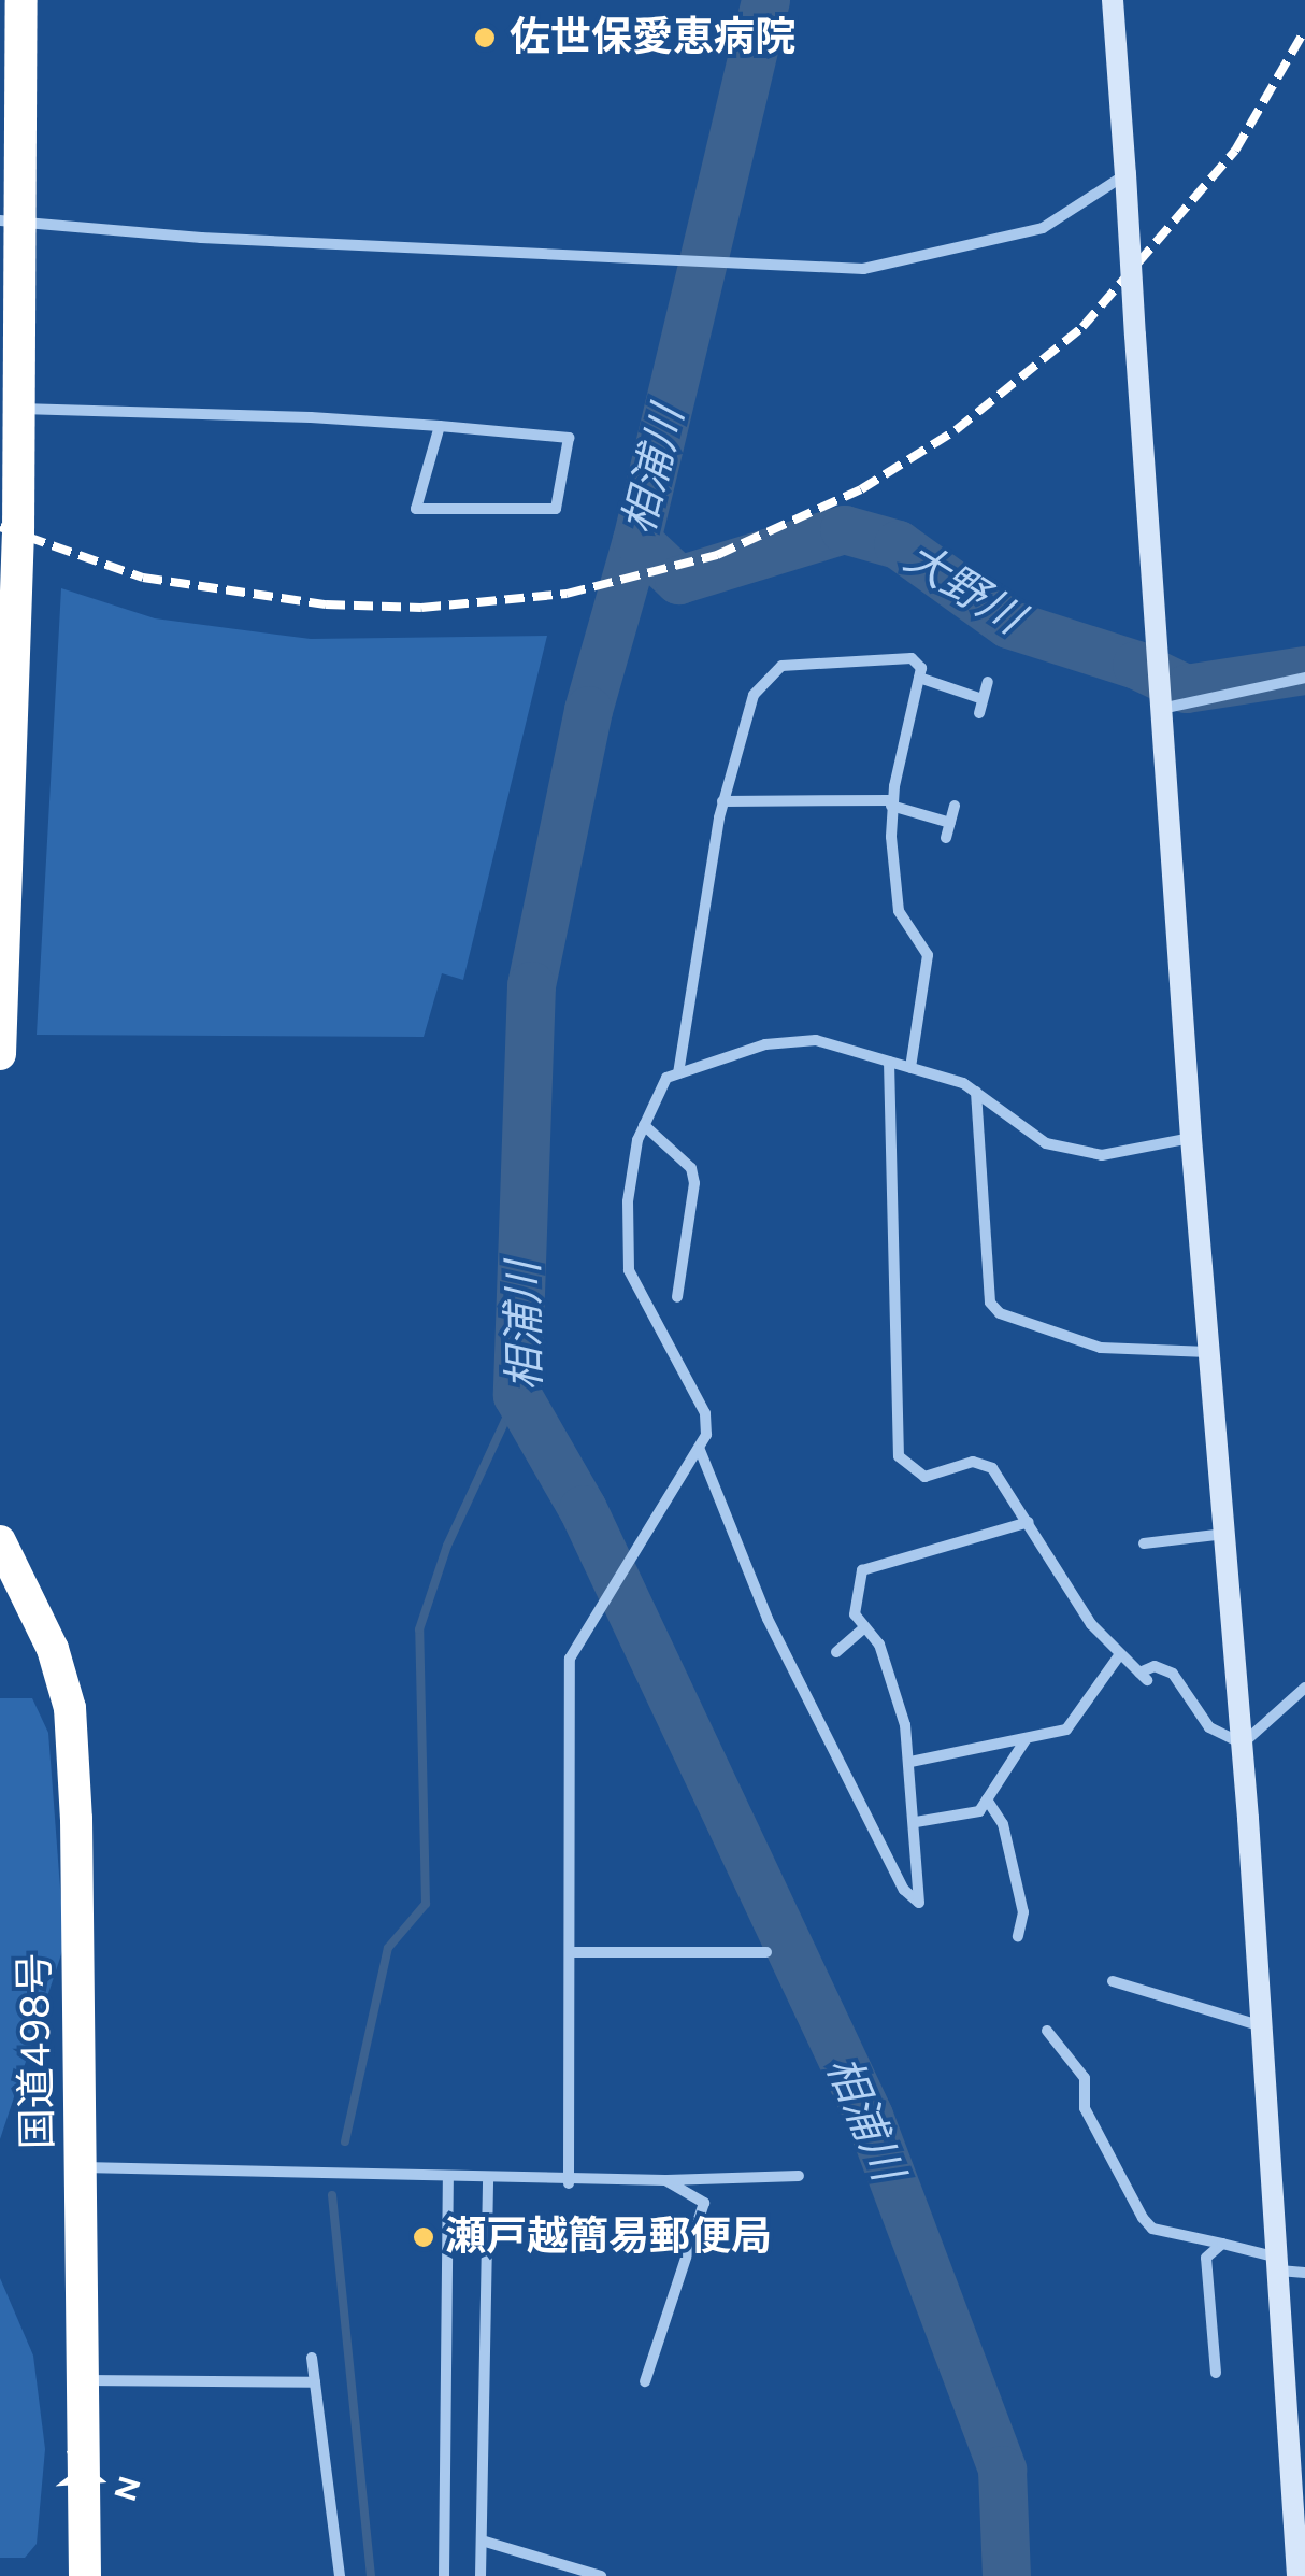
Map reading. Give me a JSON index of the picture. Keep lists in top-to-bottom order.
{
  "streets": {
    "highway": ["国道498号"]
  },
  "water": ["相浦川", "大野川"],
  "places": ["佐世保愛恵病院", "瀬戸越簡易郵便局"],
  "north": "right"
}
